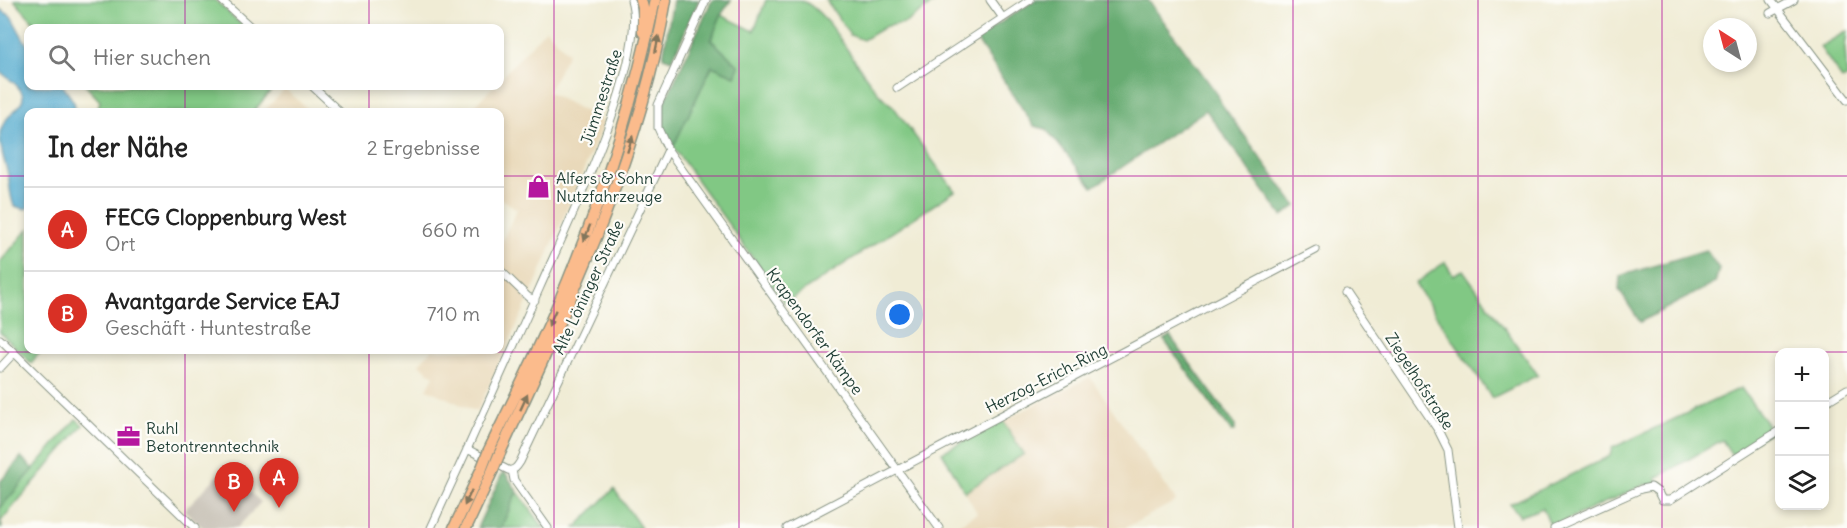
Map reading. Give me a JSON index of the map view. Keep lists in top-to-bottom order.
{
  "streets": {
    "street": [
      "Jümmestraße",
      "Alte Löninger Straße",
      "Krapendorfer Kämpe",
      "Herzog-Erich-Ring",
      "Ziegelhofstraße"
    ]
  },
  "crossings": [
    ["Alte Löninger Straße", "Krapendorfer Kämpe"],
    ["Krapendorfer Kämpe", "Herzog-Erich-Ring"]
  ],
  "places": {
    "shop": ["Alfers & Sohn Nutzfahrzeuge"],
    "office": ["Ruhl Betontrenntechnik"]
  },
  "north": "top left",
  "page": {
    "search": "Hier suchen",
    "heading": ["In der Nähe", "2 Ergebnisse"],
    "list": [
      {
        "mark": "A",
        "name": "FECG Cloppenburg West",
        "note": "Ort",
        "value": "660 m"
      },
      {
        "mark": "B",
        "name": "Avantgarde Service EAJ",
        "note": "Geschäft · Huntestraße",
        "value": "710 m"
      }
    ],
    "map_buttons": ["+", "−"],
    "pins": ["A", "B"]
  }
}
